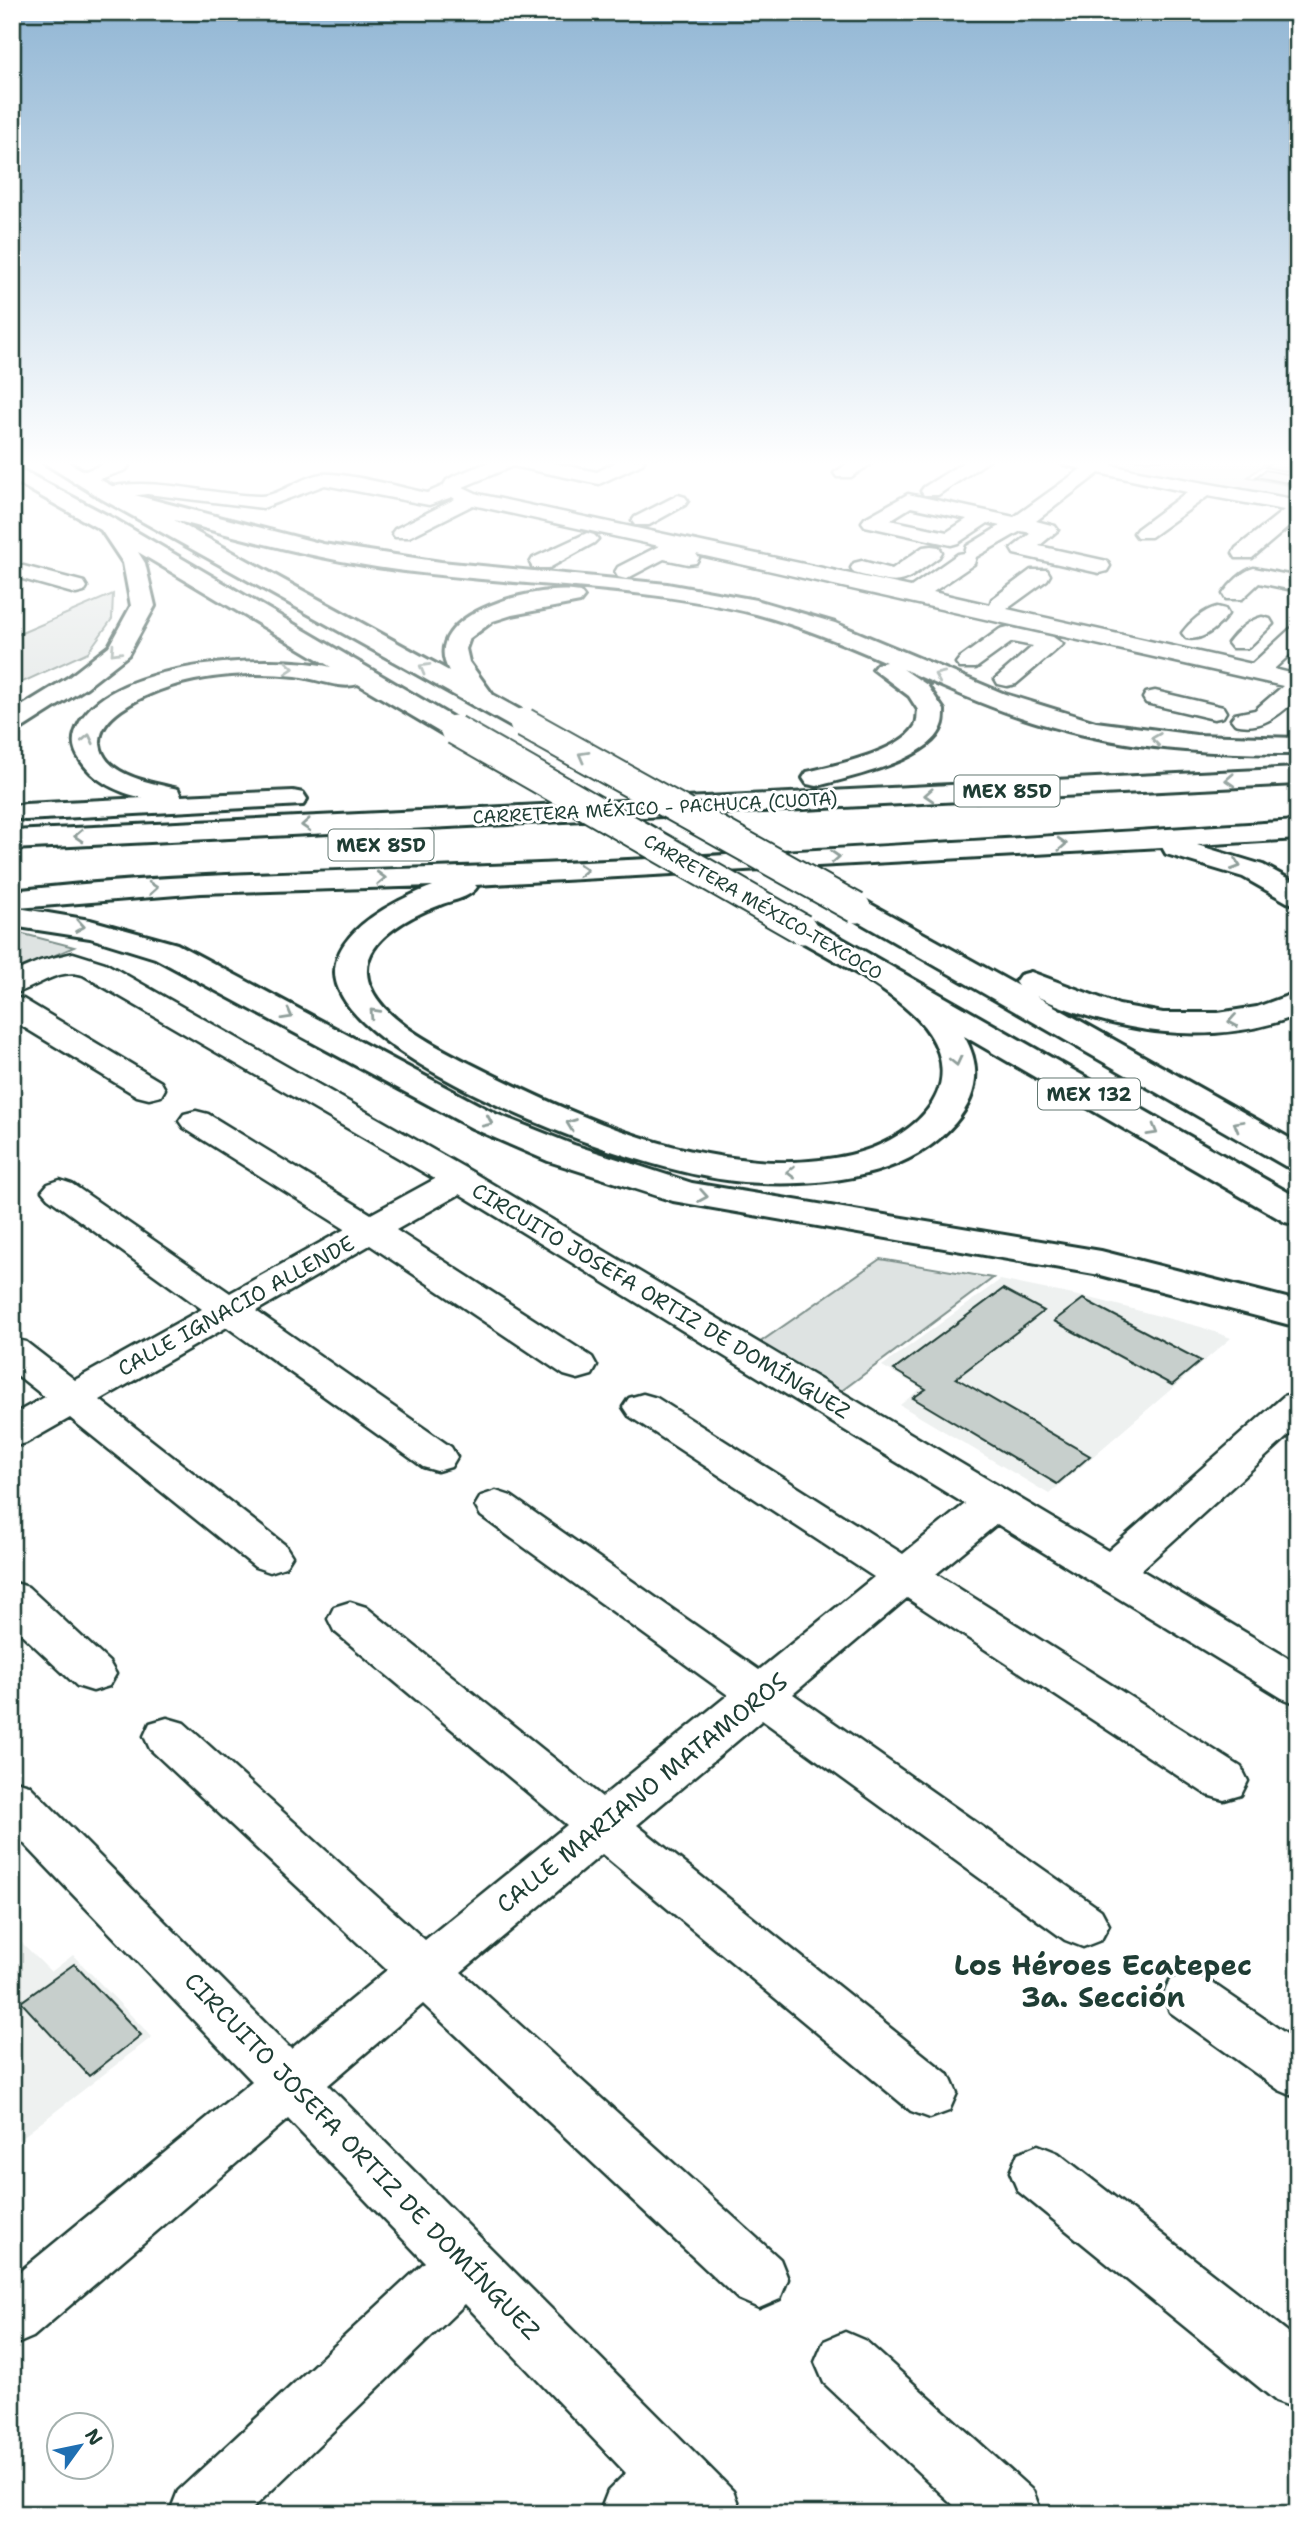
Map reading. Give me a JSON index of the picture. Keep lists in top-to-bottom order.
{
  "streets": {
    "highway": [
      "MEX 85D",
      "CARRETERA MÉXICO - PACHUCA (CUOTA)",
      "CARRETERA MÉXICO-TEXCOCO",
      "MEX 132"
    ],
    "street": ["CIRCUITO JOSEFA ORTIZ DE DOMÍNGUEZ", "CALLE IGNACIO ALLENDE", "CALLE MARIANO MATAMOROS"]
  },
  "crossings": [
    ["CIRCUITO JOSEFA ORTIZ DE DOMÍNGUEZ", "CALLE IGNACIO ALLENDE"],
    ["CIRCUITO JOSEFA ORTIZ DE DOMÍNGUEZ", "CALLE MARIANO MATAMOROS"]
  ],
  "districts": ["Los Héroes Ecatepec 3a. Sección"],
  "north": "top right"
}
